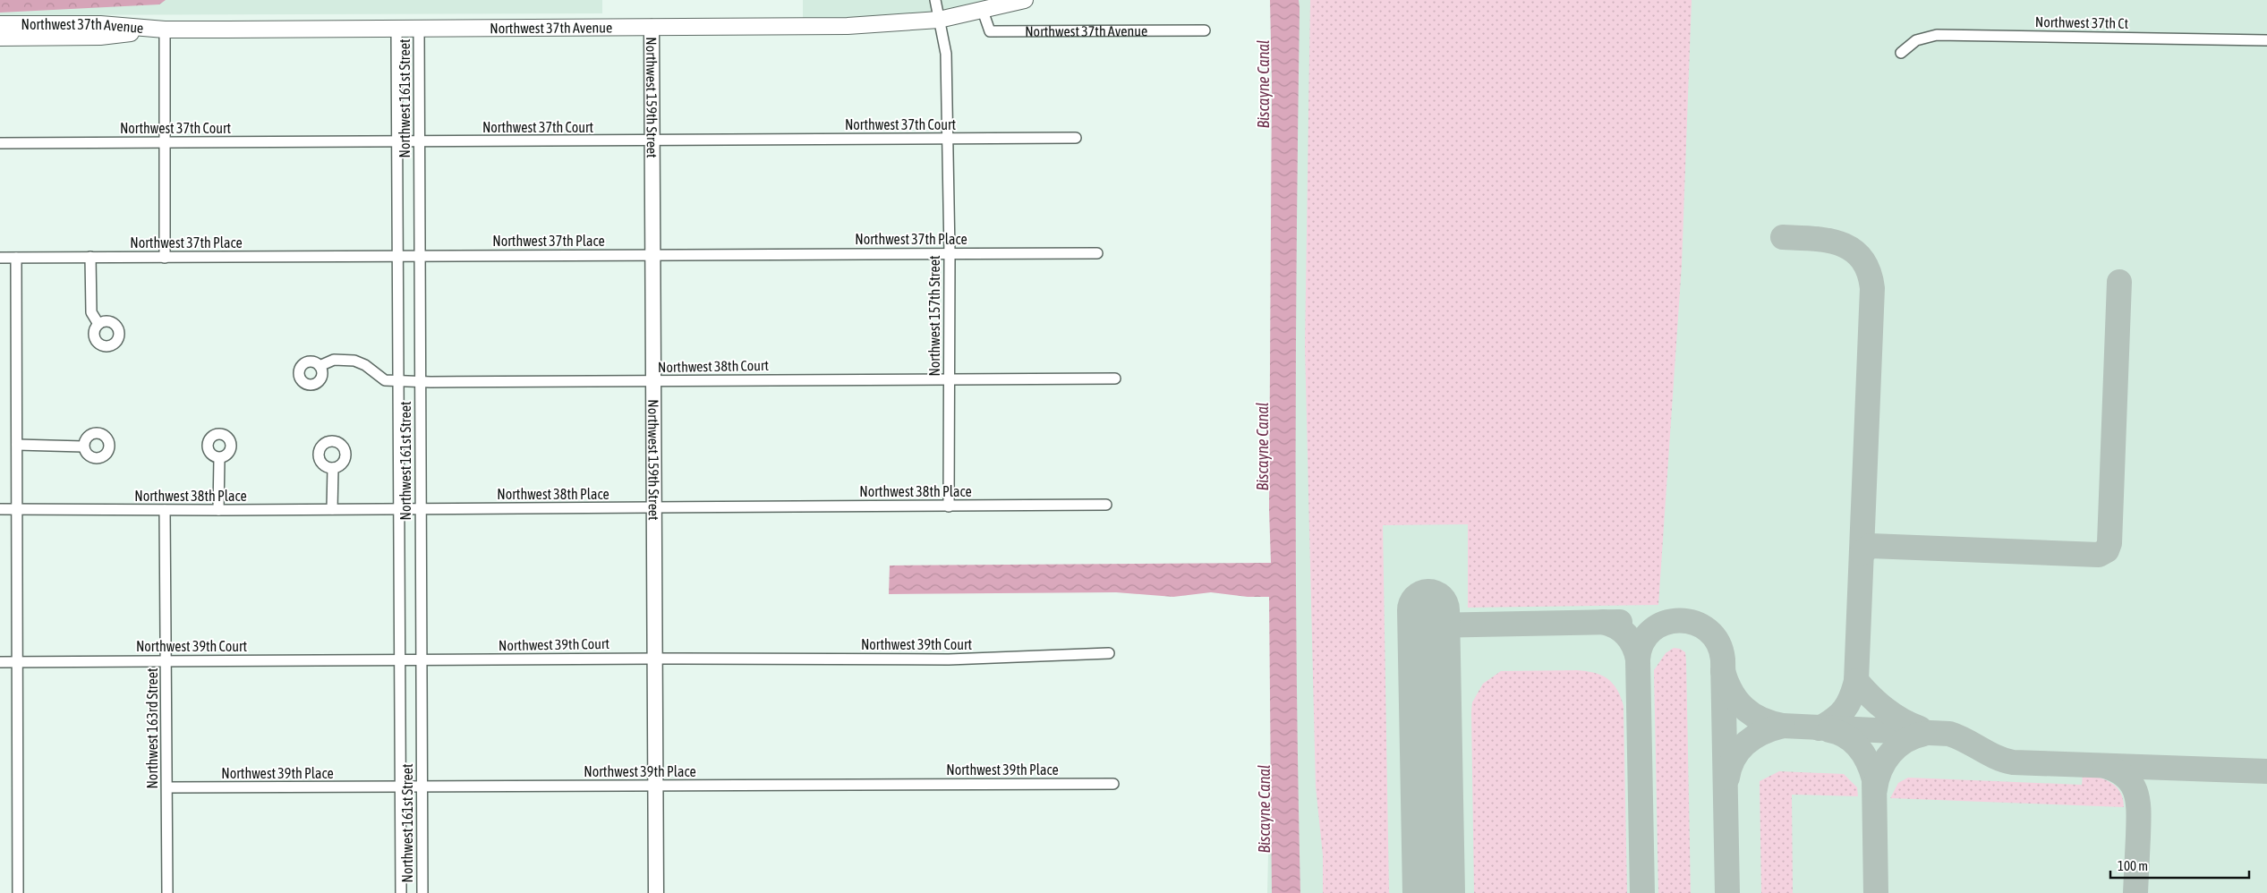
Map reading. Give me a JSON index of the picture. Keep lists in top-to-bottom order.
{
  "streets": {
    "main road": ["Northwest 37th Avenue"],
    "street": [
      "Northwest 37th Ct",
      "Northwest 159th Street",
      "Northwest 161st Street",
      "Northwest 37th Court",
      "Northwest 37th Place",
      "Northwest 157th Street",
      "Northwest 38th Court",
      "Northwest 38th Place",
      "Northwest 39th Court",
      "Northwest 163rd Street",
      "Northwest 39th Place"
    ]
  },
  "crossings": [
    ["Northwest 37th Avenue", "Northwest 159th Street"],
    ["Northwest 37th Avenue", "Northwest 161st Street"],
    ["Northwest 37th Avenue", "Northwest 157th Street"],
    ["Northwest 159th Street", "Northwest 37th Court"],
    ["Northwest 159th Street", "Northwest 37th Place"],
    ["Northwest 159th Street", "Northwest 38th Court"],
    ["Northwest 159th Street", "Northwest 38th Place"],
    ["Northwest 159th Street", "Northwest 39th Court"],
    ["Northwest 159th Street", "Northwest 39th Place"],
    ["Northwest 161st Street", "Northwest 37th Court"],
    ["Northwest 161st Street", "Northwest 37th Place"],
    ["Northwest 161st Street", "Northwest 38th Court"],
    ["Northwest 161st Street", "Northwest 38th Place"],
    ["Northwest 161st Street", "Northwest 39th Court"],
    ["Northwest 161st Street", "Northwest 39th Place"],
    ["Northwest 37th Court", "Northwest 157th Street"],
    ["Northwest 37th Place", "Northwest 157th Street"],
    ["Northwest 157th Street", "Northwest 38th Court"],
    ["Northwest 157th Street", "Northwest 38th Place"],
    ["Northwest 38th Place", "Northwest 163rd Street"],
    ["Northwest 39th Court", "Northwest 163rd Street"],
    ["Northwest 163rd Street", "Northwest 39th Place"]
  ],
  "water": ["Biscayne Canal"],
  "scale_bar": "100 m"
}
